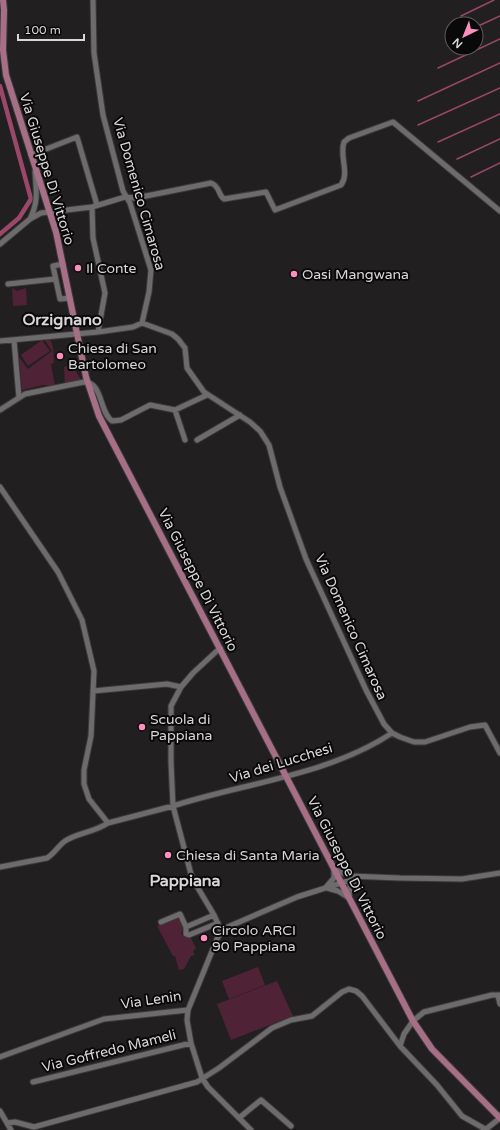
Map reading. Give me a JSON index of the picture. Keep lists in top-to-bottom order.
{
  "streets": {
    "main road": ["Via Giuseppe Di Vittorio"],
    "street": [
      "Via Domenico Cimarosa",
      "Via dei Lucchesi",
      "Via Lenin",
      "Via Goffredo Mameli"
    ]
  },
  "crossings": [
    ["Via Giuseppe Di Vittorio", "Via dei Lucchesi"],
    ["Via Domenico Cimarosa", "Via dei Lucchesi"]
  ],
  "districts": ["Orzignano", "Pappiana"],
  "places": [
    "Il Conte",
    "Oasi Mangwana",
    "Chiesa di San Bartolomeo",
    "Scuola di Pappiana",
    "Chiesa di Santa Maria",
    "Circolo ARCI 90 Pappiana"
  ],
  "scale_bar": "100 m",
  "north": "bottom left"
}
